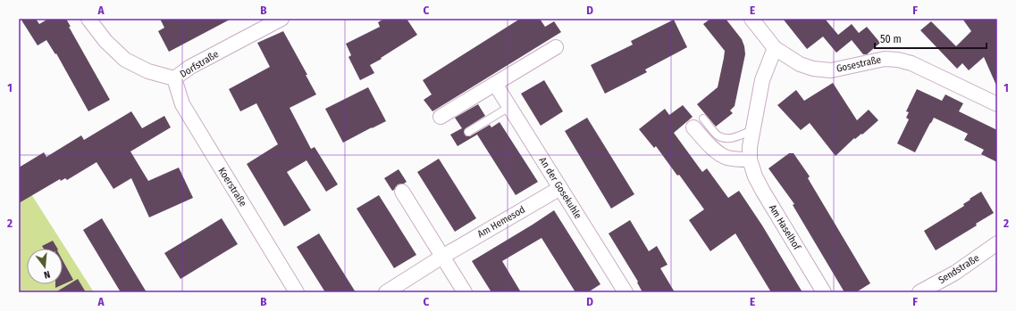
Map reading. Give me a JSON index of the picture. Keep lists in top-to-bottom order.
{
  "streets": {
    "street": [
      "Dorfstraße",
      "Gosestraße",
      "Koerstraße",
      "An der Gosekuhle",
      "Am Hemesod",
      "Am Haselhof",
      "Sendstraße"
    ]
  },
  "crossings": [
    ["Dorfstraße", "Koerstraße"],
    ["Gosestraße", "Am Haselhof"],
    ["An der Gosekuhle", "Am Hemesod"]
  ],
  "scale_bar": "50 m",
  "north": "bottom",
  "grid": {
    "columns": [
      "A",
      "B",
      "C",
      "D",
      "E",
      "F"
    ],
    "rows": ["1", "2"]
  }
}
